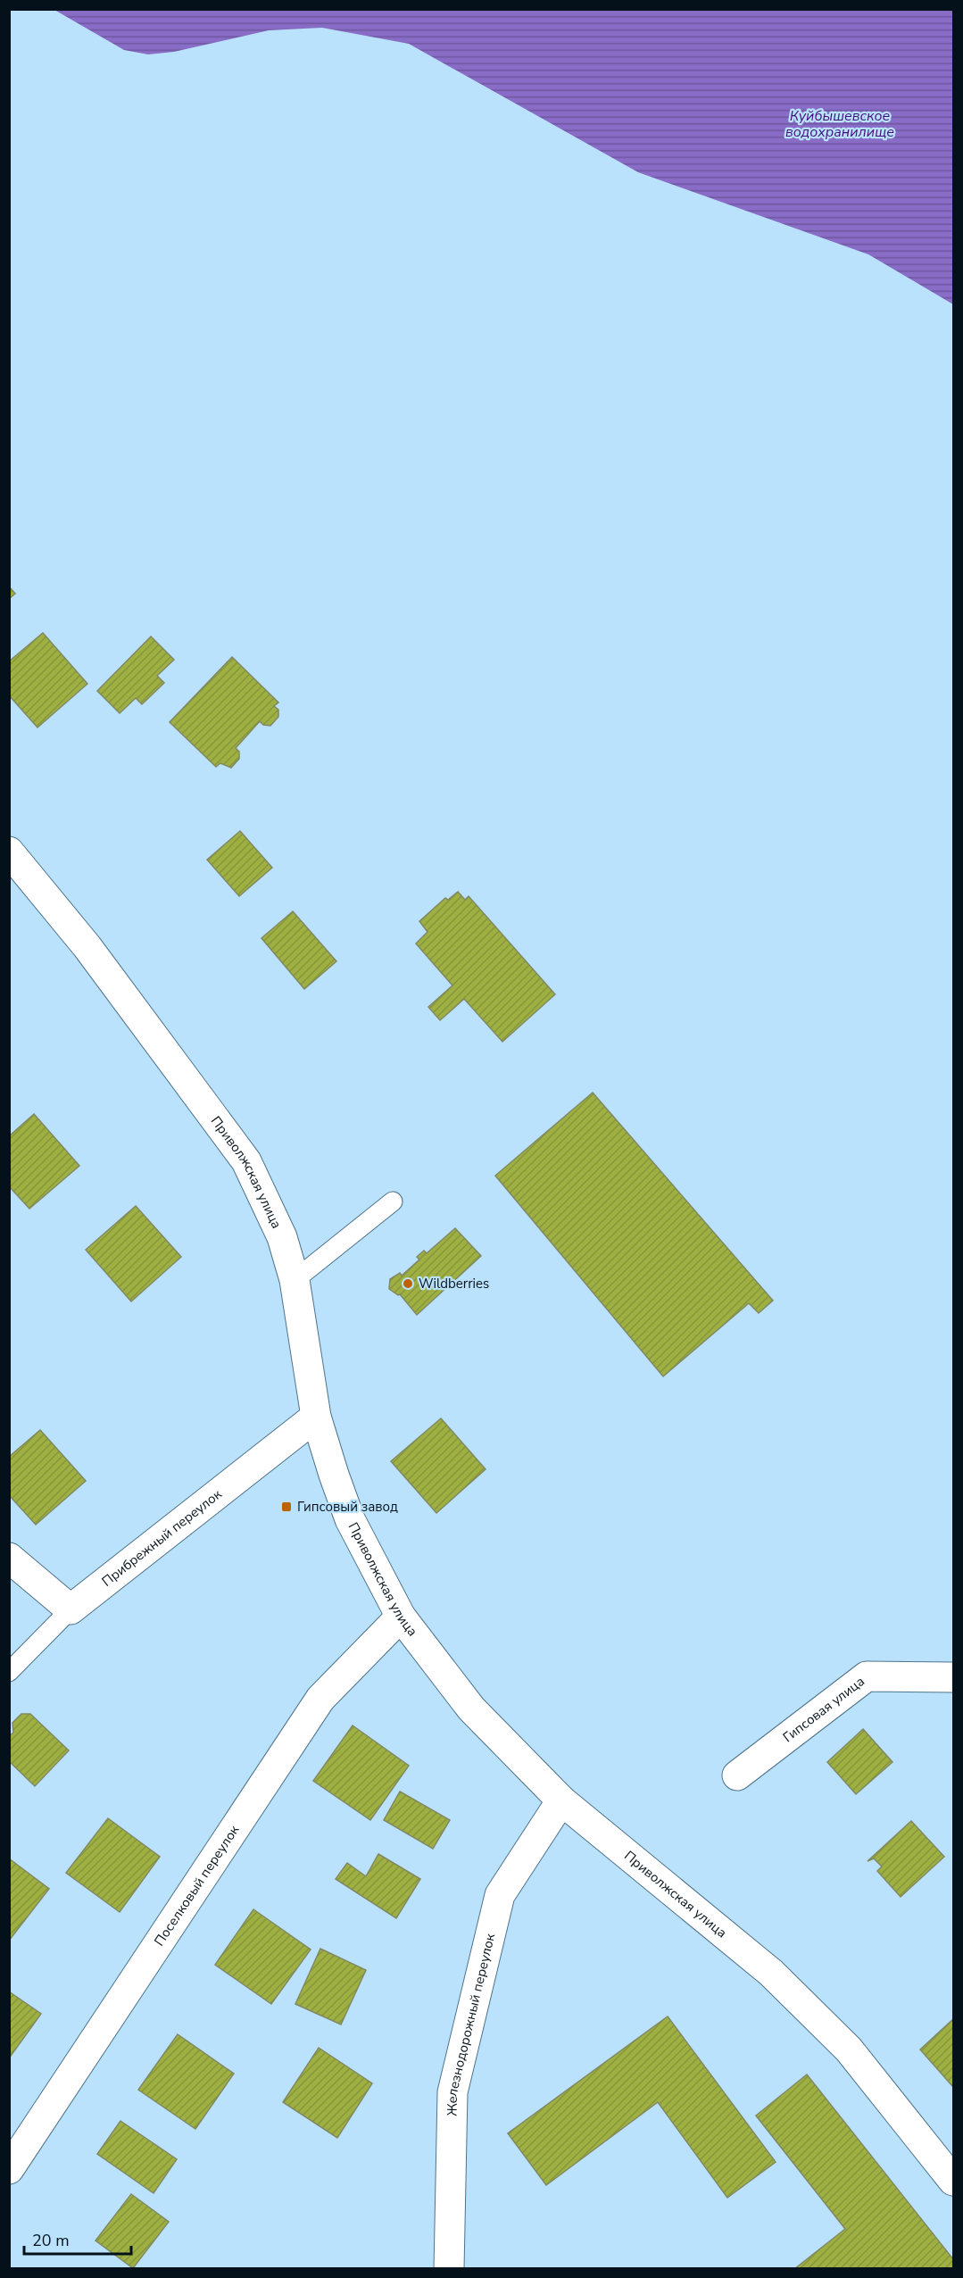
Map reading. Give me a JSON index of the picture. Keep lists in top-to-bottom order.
{
  "streets": {
    "street": [
      "Приволжская улица",
      "Прибрежный переулок",
      "Гипсовая улица",
      "Поселковый переулок",
      "Железнодорожный переулок"
    ]
  },
  "crossings": [
    ["Приволжская улица", "Прибрежный переулок"],
    ["Приволжская улица", "Поселковый переулок"],
    ["Приволжская улица", "Железнодорожный переулок"]
  ],
  "water": ["Куйбышевское водохранилище"],
  "places": {
    "other": ["Wildberries"],
    "transit": ["Гипсовый завод"]
  },
  "scale_bar": "20 m"
}
